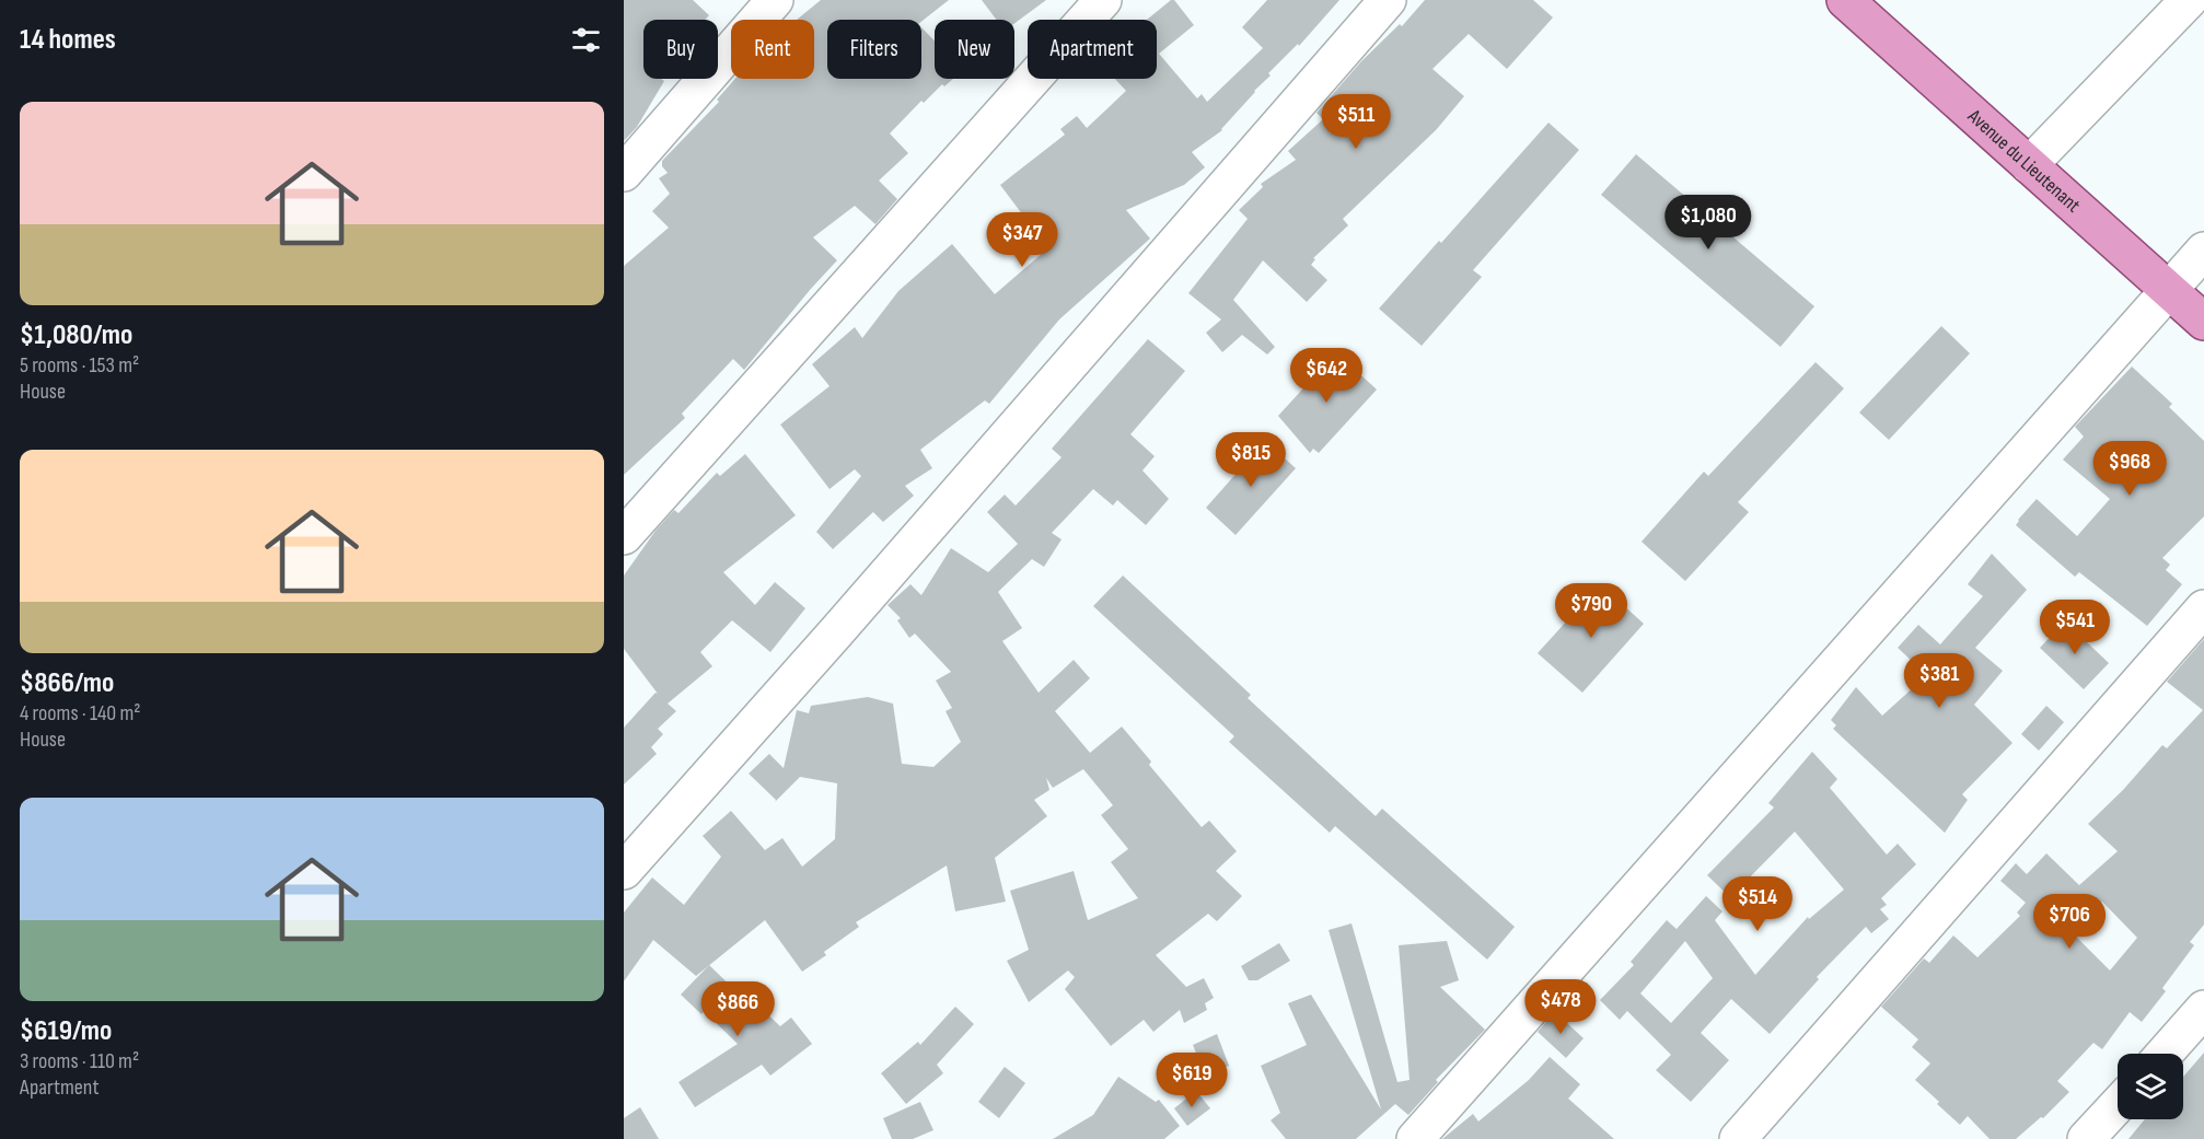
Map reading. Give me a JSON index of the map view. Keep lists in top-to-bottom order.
{
  "streets": {
    "main road": ["Avenue du Lieutenant"]
  },
  "page": {
    "heading": "14 homes",
    "chip": [
      "Buy",
      "Rent",
      "Filters",
      "New",
      "Apartment"
    ],
    "list": [
      {
        "name": "$1,080/mo",
        "note": "5 rooms · 153 m² · House"
      },
      {
        "name": "$866/mo",
        "note": "4 rooms · 140 m² · House"
      },
      {
        "name": "$619/mo",
        "note": "3 rooms · 110 m² · Apartment"
      }
    ],
    "price": [
      "$511",
      "$1,080",
      "$347",
      "$642",
      "$815",
      "$968",
      "$790",
      "$541",
      "$381",
      "$514",
      "$706",
      "$478",
      "$866",
      "$619"
    ]
  }
}
